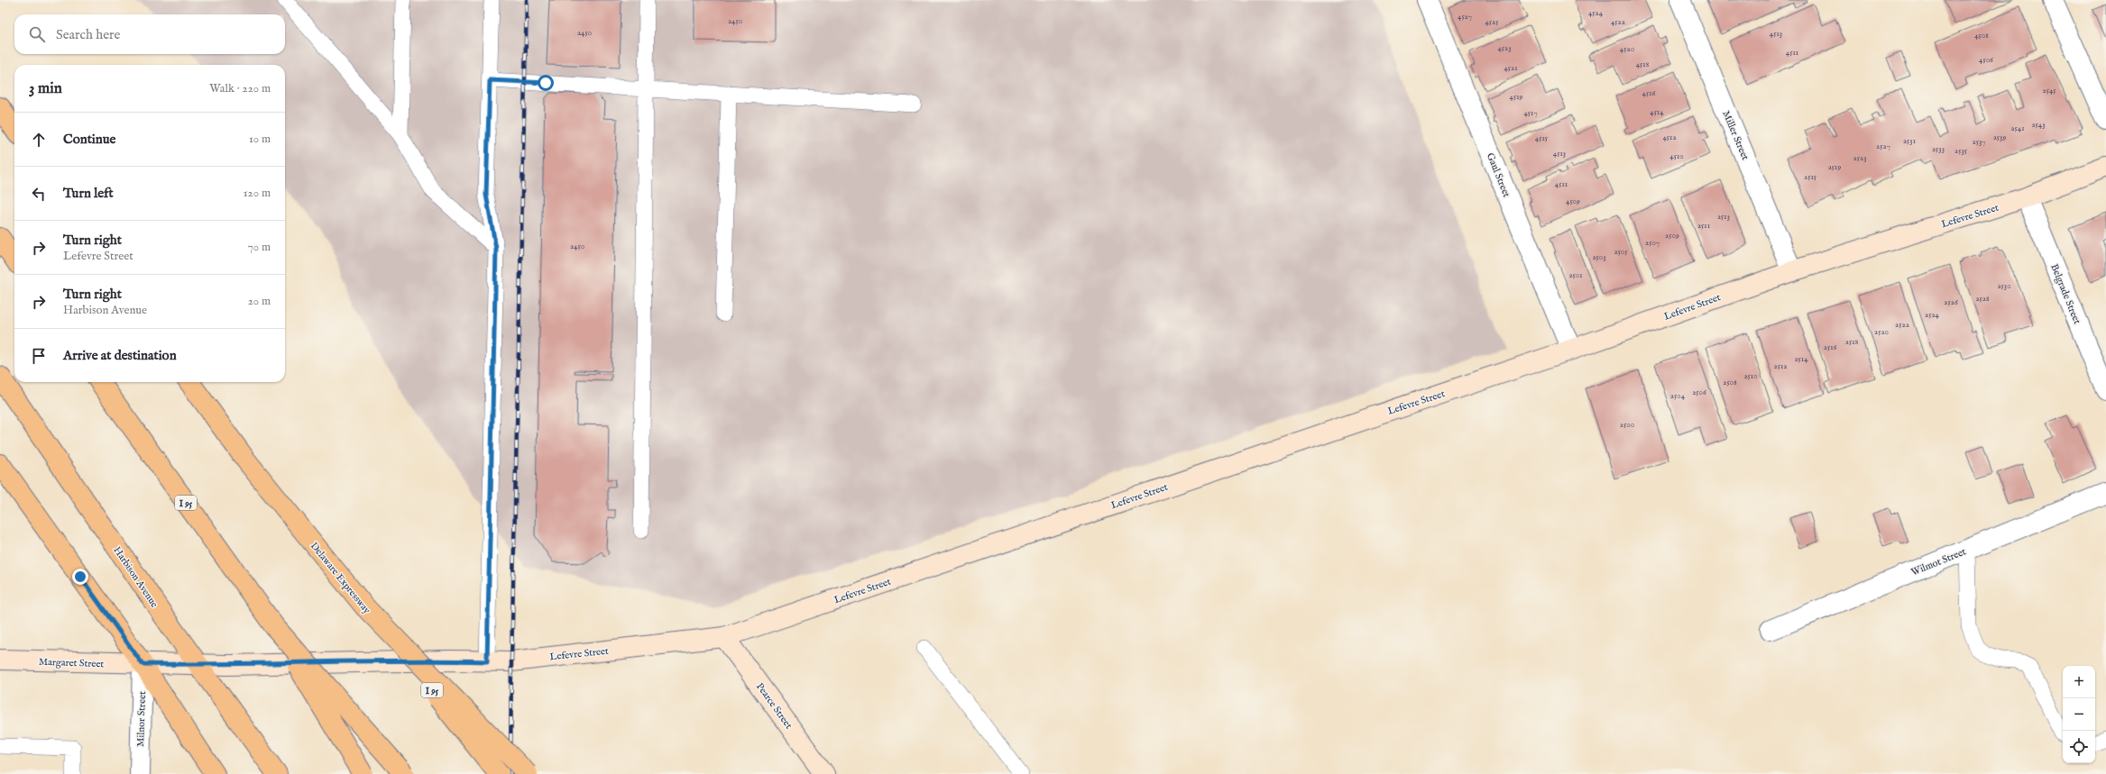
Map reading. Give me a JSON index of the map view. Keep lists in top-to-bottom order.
{
  "streets": {
    "main road": ["I 95", "Harbison Avenue", "Delaware Expressway"],
    "street": [
      "Miller Street",
      "Gaul Street",
      "Lefevre Street",
      "Belgrade Street",
      "Wilmot Street",
      "Margaret Street",
      "Pearce Street",
      "Milnor Street"
    ]
  },
  "crossings": [
    ["Miller Street", "Lefevre Street"],
    ["Gaul Street", "Lefevre Street"],
    ["Lefevre Street", "Belgrade Street"],
    ["Lefevre Street", "Harbison Avenue"],
    ["Lefevre Street", "Margaret Street"],
    ["Lefevre Street", "Pearce Street"],
    ["Lefevre Street", "Milnor Street"],
    ["Margaret Street", "Milnor Street"]
  ],
  "house_numbers": [
    "4524",
    "4527",
    "2450",
    "4525",
    "4522",
    "2450",
    "4513",
    "4508",
    "4523",
    "4520",
    "4511",
    "4506",
    "4518",
    "4521",
    "2545",
    "4516",
    "4519",
    "4514",
    "4517",
    "2543",
    "2541",
    "4512",
    "2539",
    "4515",
    "2531",
    "2537",
    "2527",
    "2533",
    "2535",
    "4513",
    "4510",
    "2523",
    "2519",
    "2515",
    "4511",
    "4509",
    "2513",
    "2511",
    "2509",
    "2507",
    "2450",
    "2505",
    "2503",
    "2501",
    "2530",
    "2528",
    "2526",
    "2524",
    "2522",
    "2520",
    "2518",
    "2516",
    "2514",
    "2512",
    "2510",
    "2508",
    "2506",
    "2504",
    "2500"
  ],
  "page": {
    "search": "Search here",
    "heading": ["3 min", "Walk · 220 m"],
    "list": [
      ["Continue", "10 m"],
      ["Turn left", "120 m"],
      ["Turn right", "Lefevre Street", "70 m"],
      ["Turn right", "Harbison Avenue", "20 m"],
      "Arrive at destination"
    ],
    "map_buttons": ["+", "−"]
  }
}
